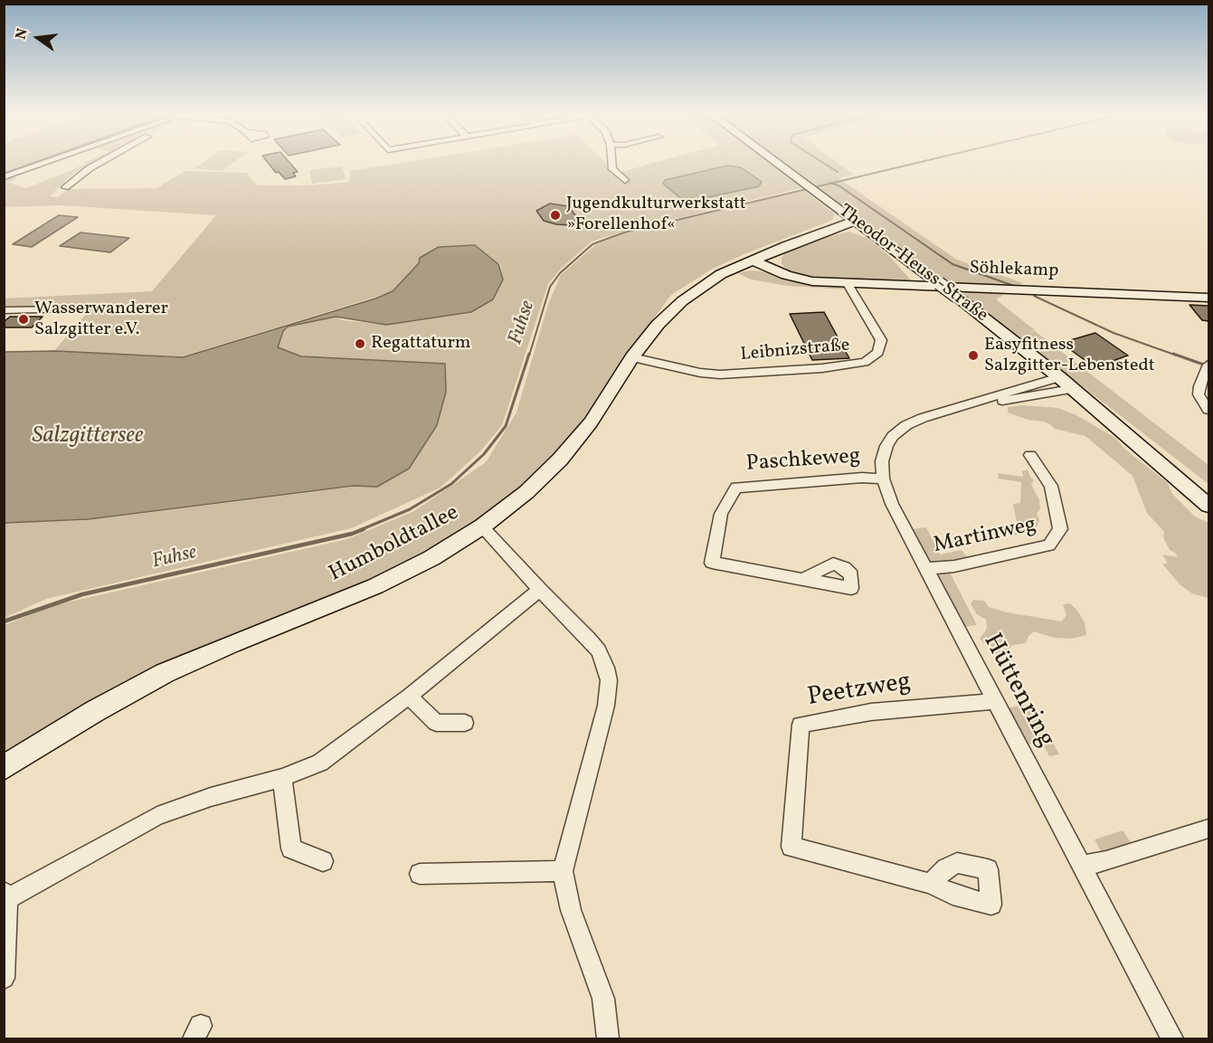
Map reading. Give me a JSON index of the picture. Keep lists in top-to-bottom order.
{
  "streets": {
    "street": [
      "Theodor-Heuss-Straße",
      "Söhlekamp",
      "Leibnizstraße",
      "Paschkeweg",
      "Martinweg",
      "Humboldtallee",
      "Peetzweg",
      "Hüttenring"
    ]
  },
  "crossings": [
    ["Theodor-Heuss-Straße", "Humboldtallee"],
    ["Theodor-Heuss-Straße", "Hüttenring"],
    ["Söhlekamp", "Leibnizstraße"],
    ["Söhlekamp", "Humboldtallee"],
    ["Leibnizstraße", "Humboldtallee"],
    ["Paschkeweg", "Hüttenring"],
    ["Martinweg", "Hüttenring"],
    ["Peetzweg", "Hüttenring"]
  ],
  "water": ["Fuhse", "Salzgittersee"],
  "places": [
    "Jugendkulturwerkstatt »Forellenhof«",
    "Wasserwanderer Salzgitter e.V.",
    "Regattaturm",
    "Easyfitness Salzgitter-Lebenstedt"
  ],
  "north": "left"
}
